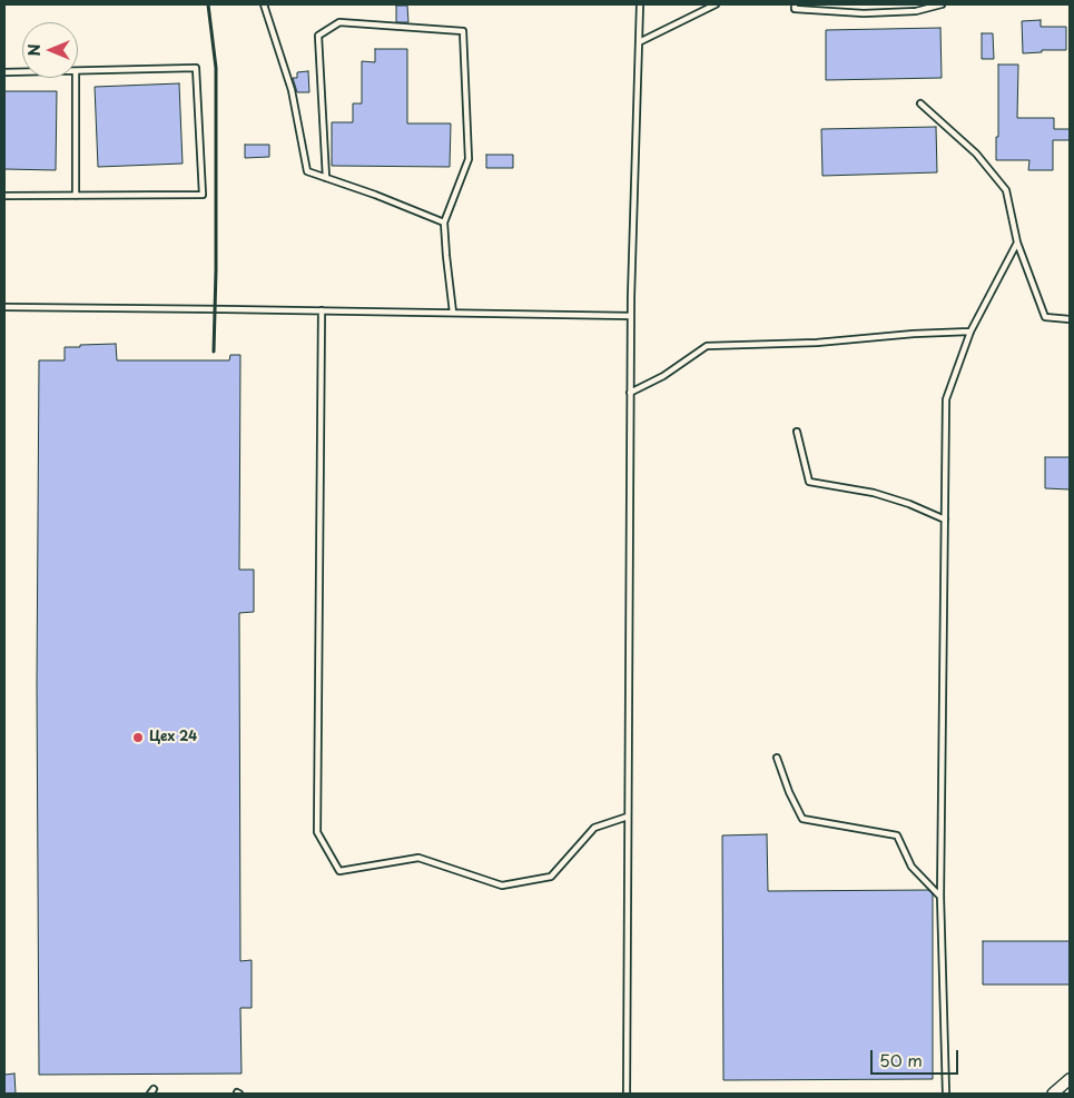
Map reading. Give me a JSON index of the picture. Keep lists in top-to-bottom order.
{
  "places": ["Цех 24"],
  "scale_bar": "50 m",
  "north": "left"
}
